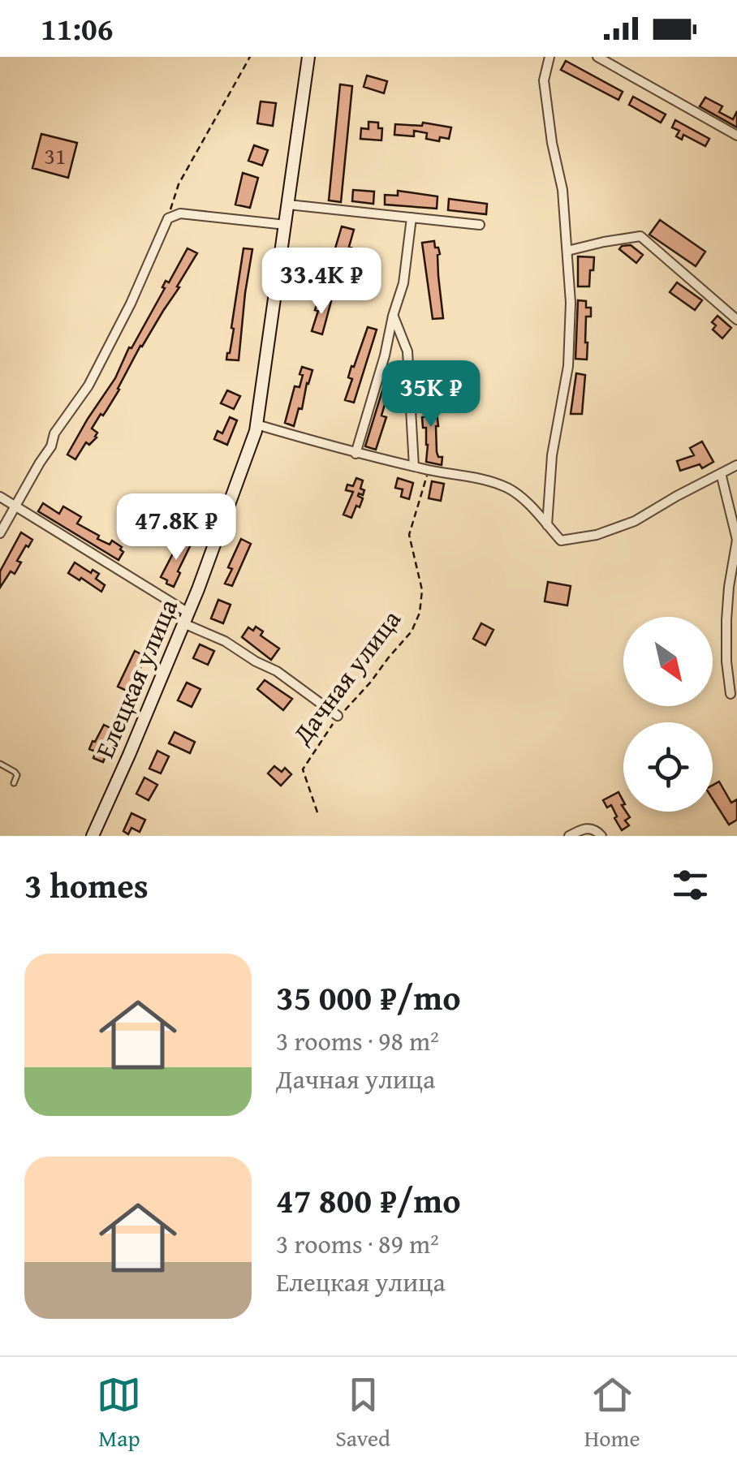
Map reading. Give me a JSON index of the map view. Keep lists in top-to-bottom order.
{
  "streets": {
    "main road": ["Елецкая улица"],
    "path": ["Дачная улица"]
  },
  "house_numbers": ["31"],
  "north": "bottom right",
  "page": {
    "status": "11:06",
    "price": ["33.4K ₽", "35K ₽", "47.8K ₽"],
    "heading": "3 homes",
    "list": [
      {
        "name": "35 000 ₽/mo",
        "note": "3 rooms · 98 m² · Дачная улица"
      },
      {
        "name": "47 800 ₽/mo",
        "note": "3 rooms · 89 m² · Елецкая улица"
      }
    ],
    "tabs": ["Map", "Saved", "Home"]
  }
}
